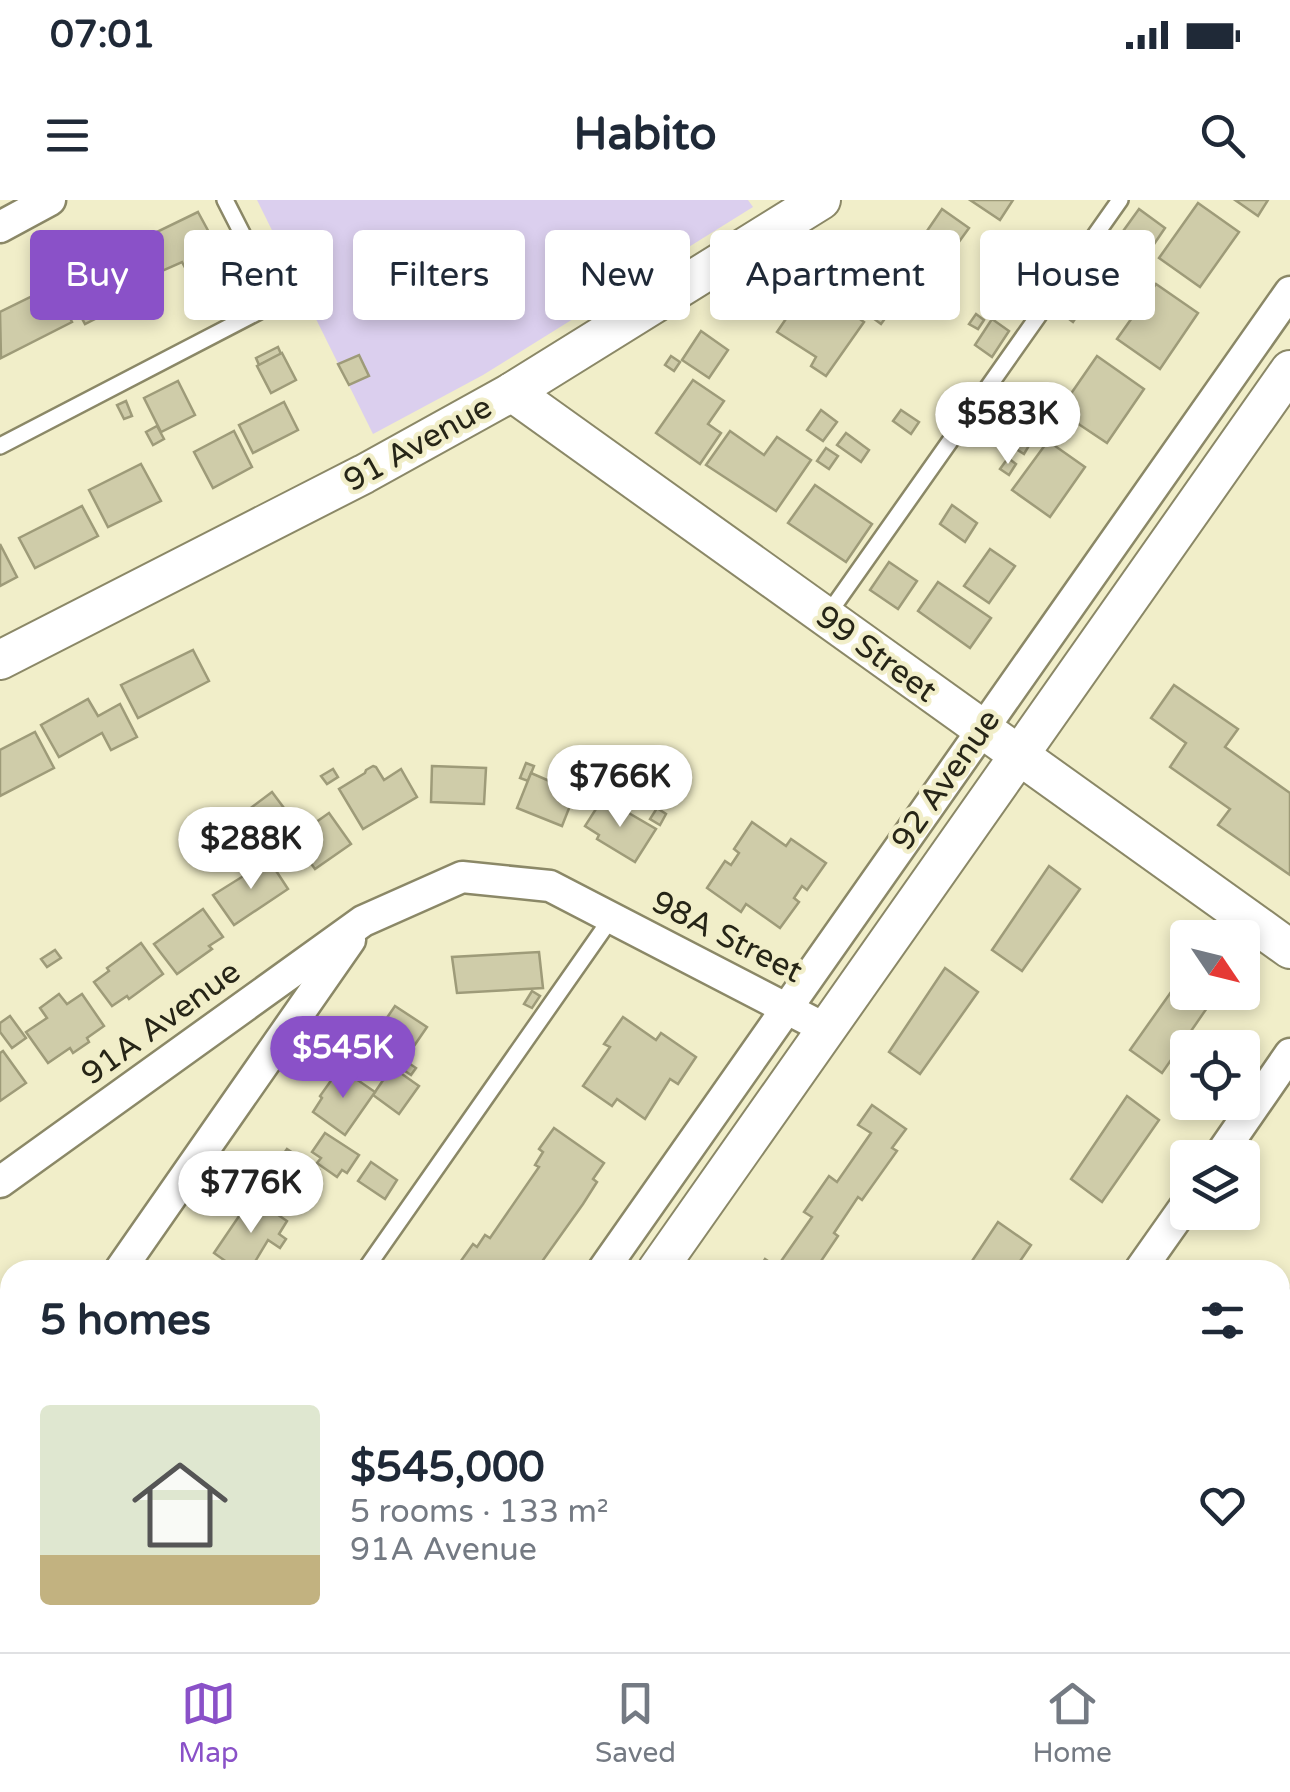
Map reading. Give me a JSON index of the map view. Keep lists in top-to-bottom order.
{
  "streets": {
    "street": [
      "91 Avenue",
      "99 Street",
      "92 Avenue",
      "98A Street",
      "91A Avenue"
    ]
  },
  "crossings": [
    ["91 Avenue", "99 Street"],
    ["99 Street", "92 Avenue"],
    ["92 Avenue", "98A Street"],
    ["98A Street", "91A Avenue"]
  ],
  "north": "bottom right",
  "page": {
    "status": "07:01",
    "header": "Habito",
    "chip": [
      "Buy",
      "Rent",
      "Filters",
      "New",
      "Apartment",
      "House"
    ],
    "price": [
      "$583K",
      "$766K",
      "$288K",
      "$545K",
      "$776K"
    ],
    "heading": "5 homes",
    "list": [
      {
        "name": "$545,000",
        "note": "5 rooms · 133 m² · 91A Avenue"
      }
    ],
    "tabs": ["Map", "Saved", "Home"]
  }
}
